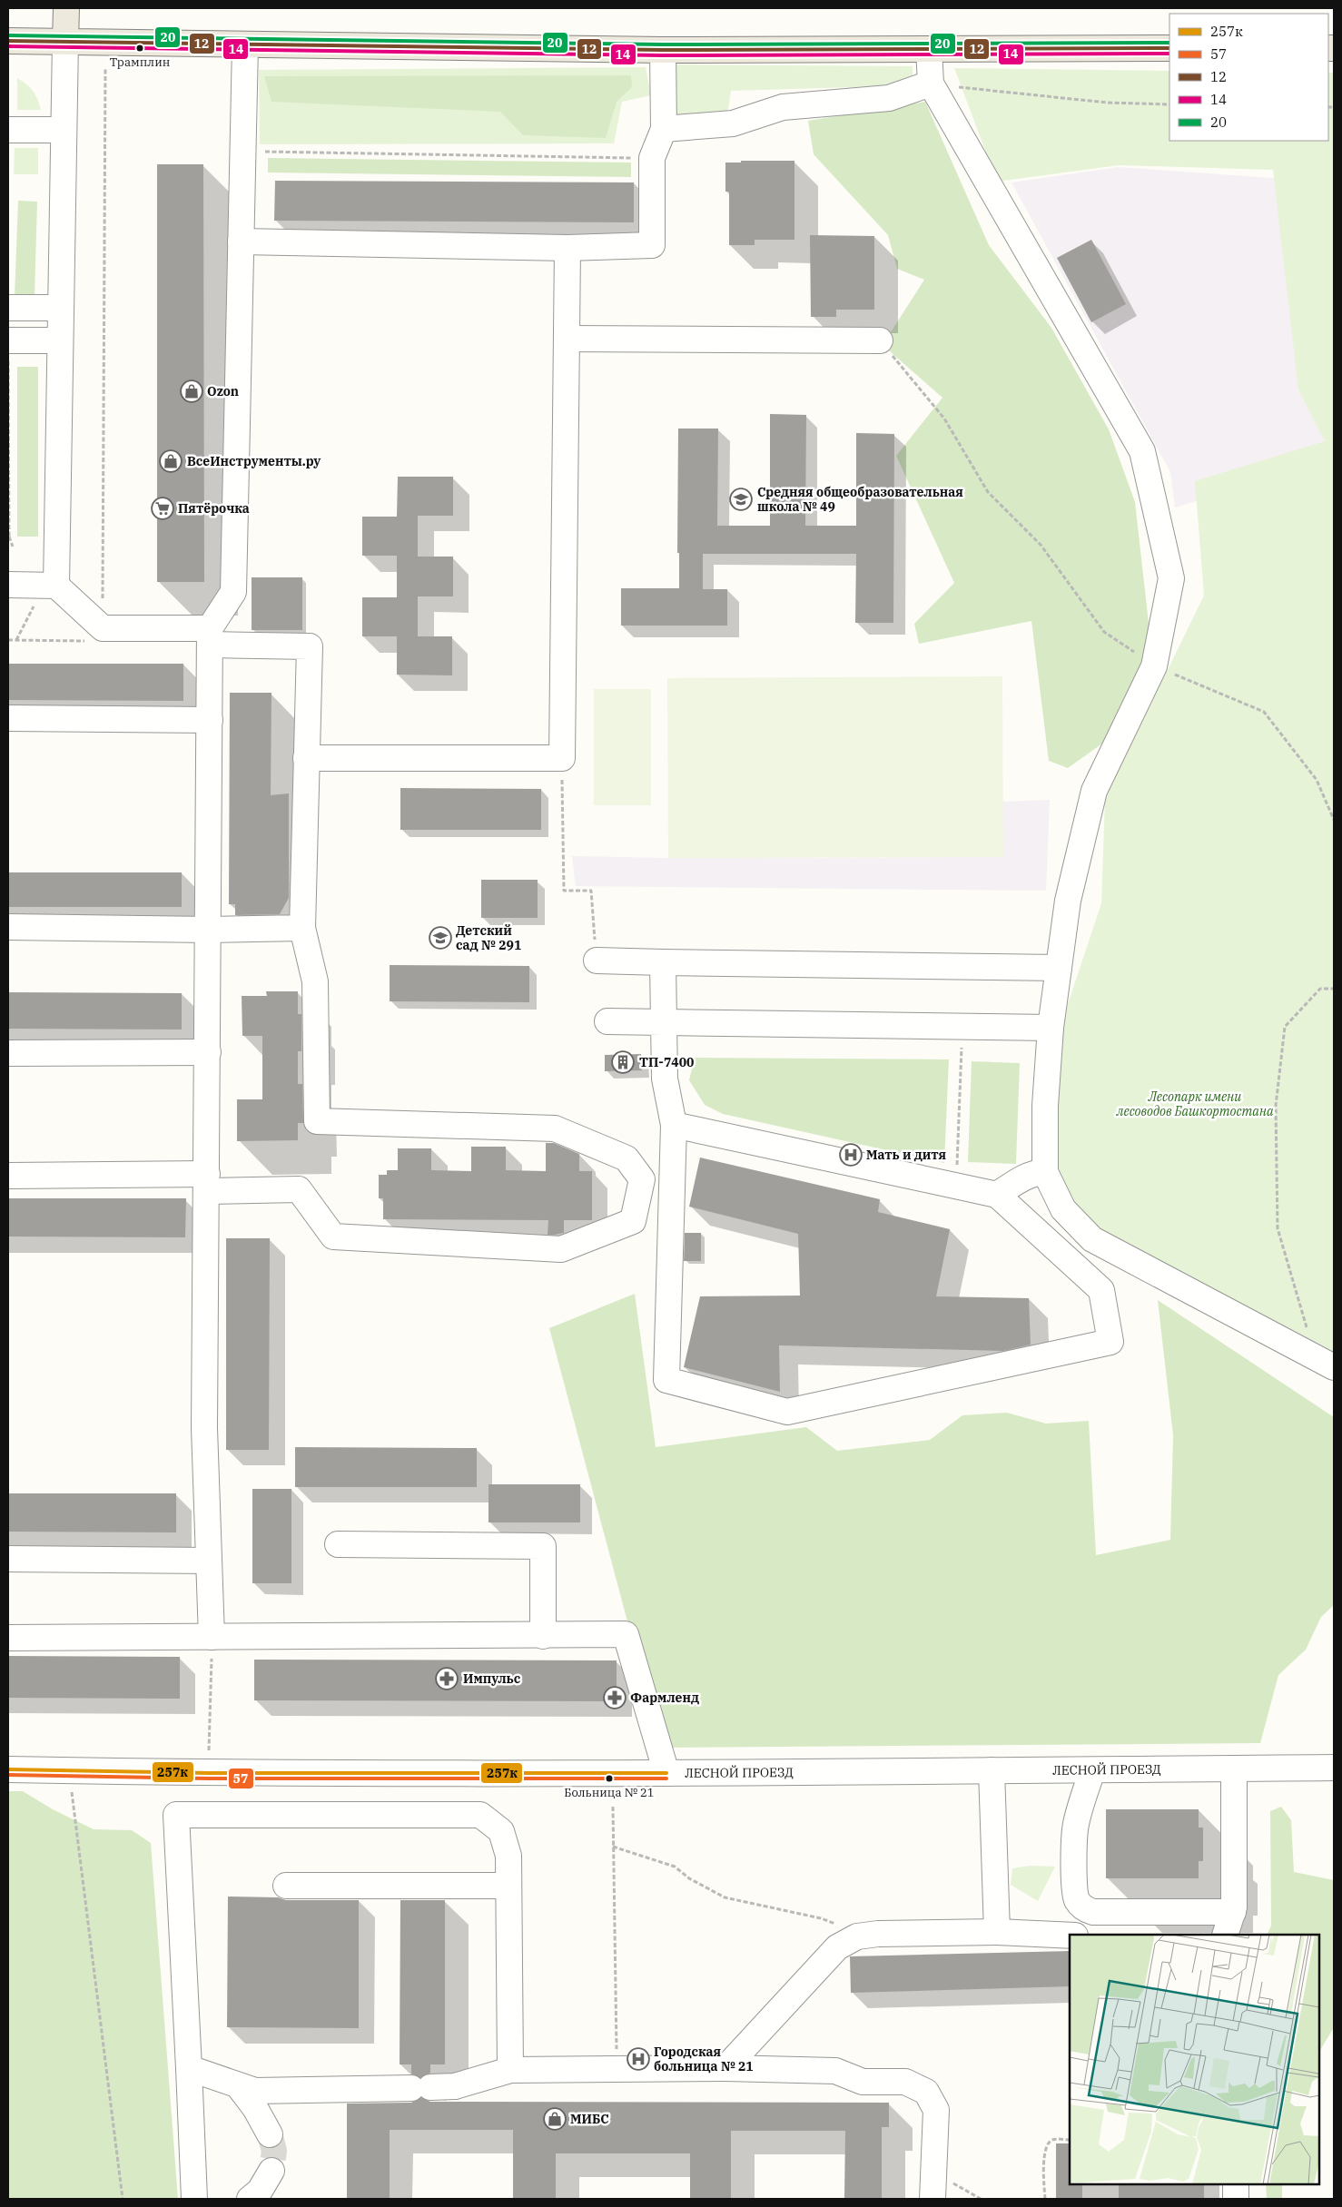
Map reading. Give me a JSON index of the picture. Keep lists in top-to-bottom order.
{
  "streets": {
    "street": ["ЛЕСНОЙ ПРОЕЗД"]
  },
  "parks": ["Лесопарк имени лесоводов Башкортостана"],
  "places": {
    "other": ["Трамплин", "Больница № 21"],
    "shop": ["Ozon", "ВсеИнструменты.ру", "МИБС"],
    "school or university": ["Средняя общеобразовательная школа № 49", "Детский сад № 291"],
    "supermarket": ["Пятёрочка"],
    "building": ["ТП-7400"],
    "hospital": ["Мать и дитя", "Городская больница № 21"],
    "pharmacy": ["Импульс", "Фармленд"]
  },
  "lines": [
    "transit line 20",
    "transit line 12",
    "transit line 14",
    "transit line 257к",
    "transit line 57"
  ],
  "legend": [
    "257к",
    "57",
    "12",
    "14",
    "20"
  ]
}
